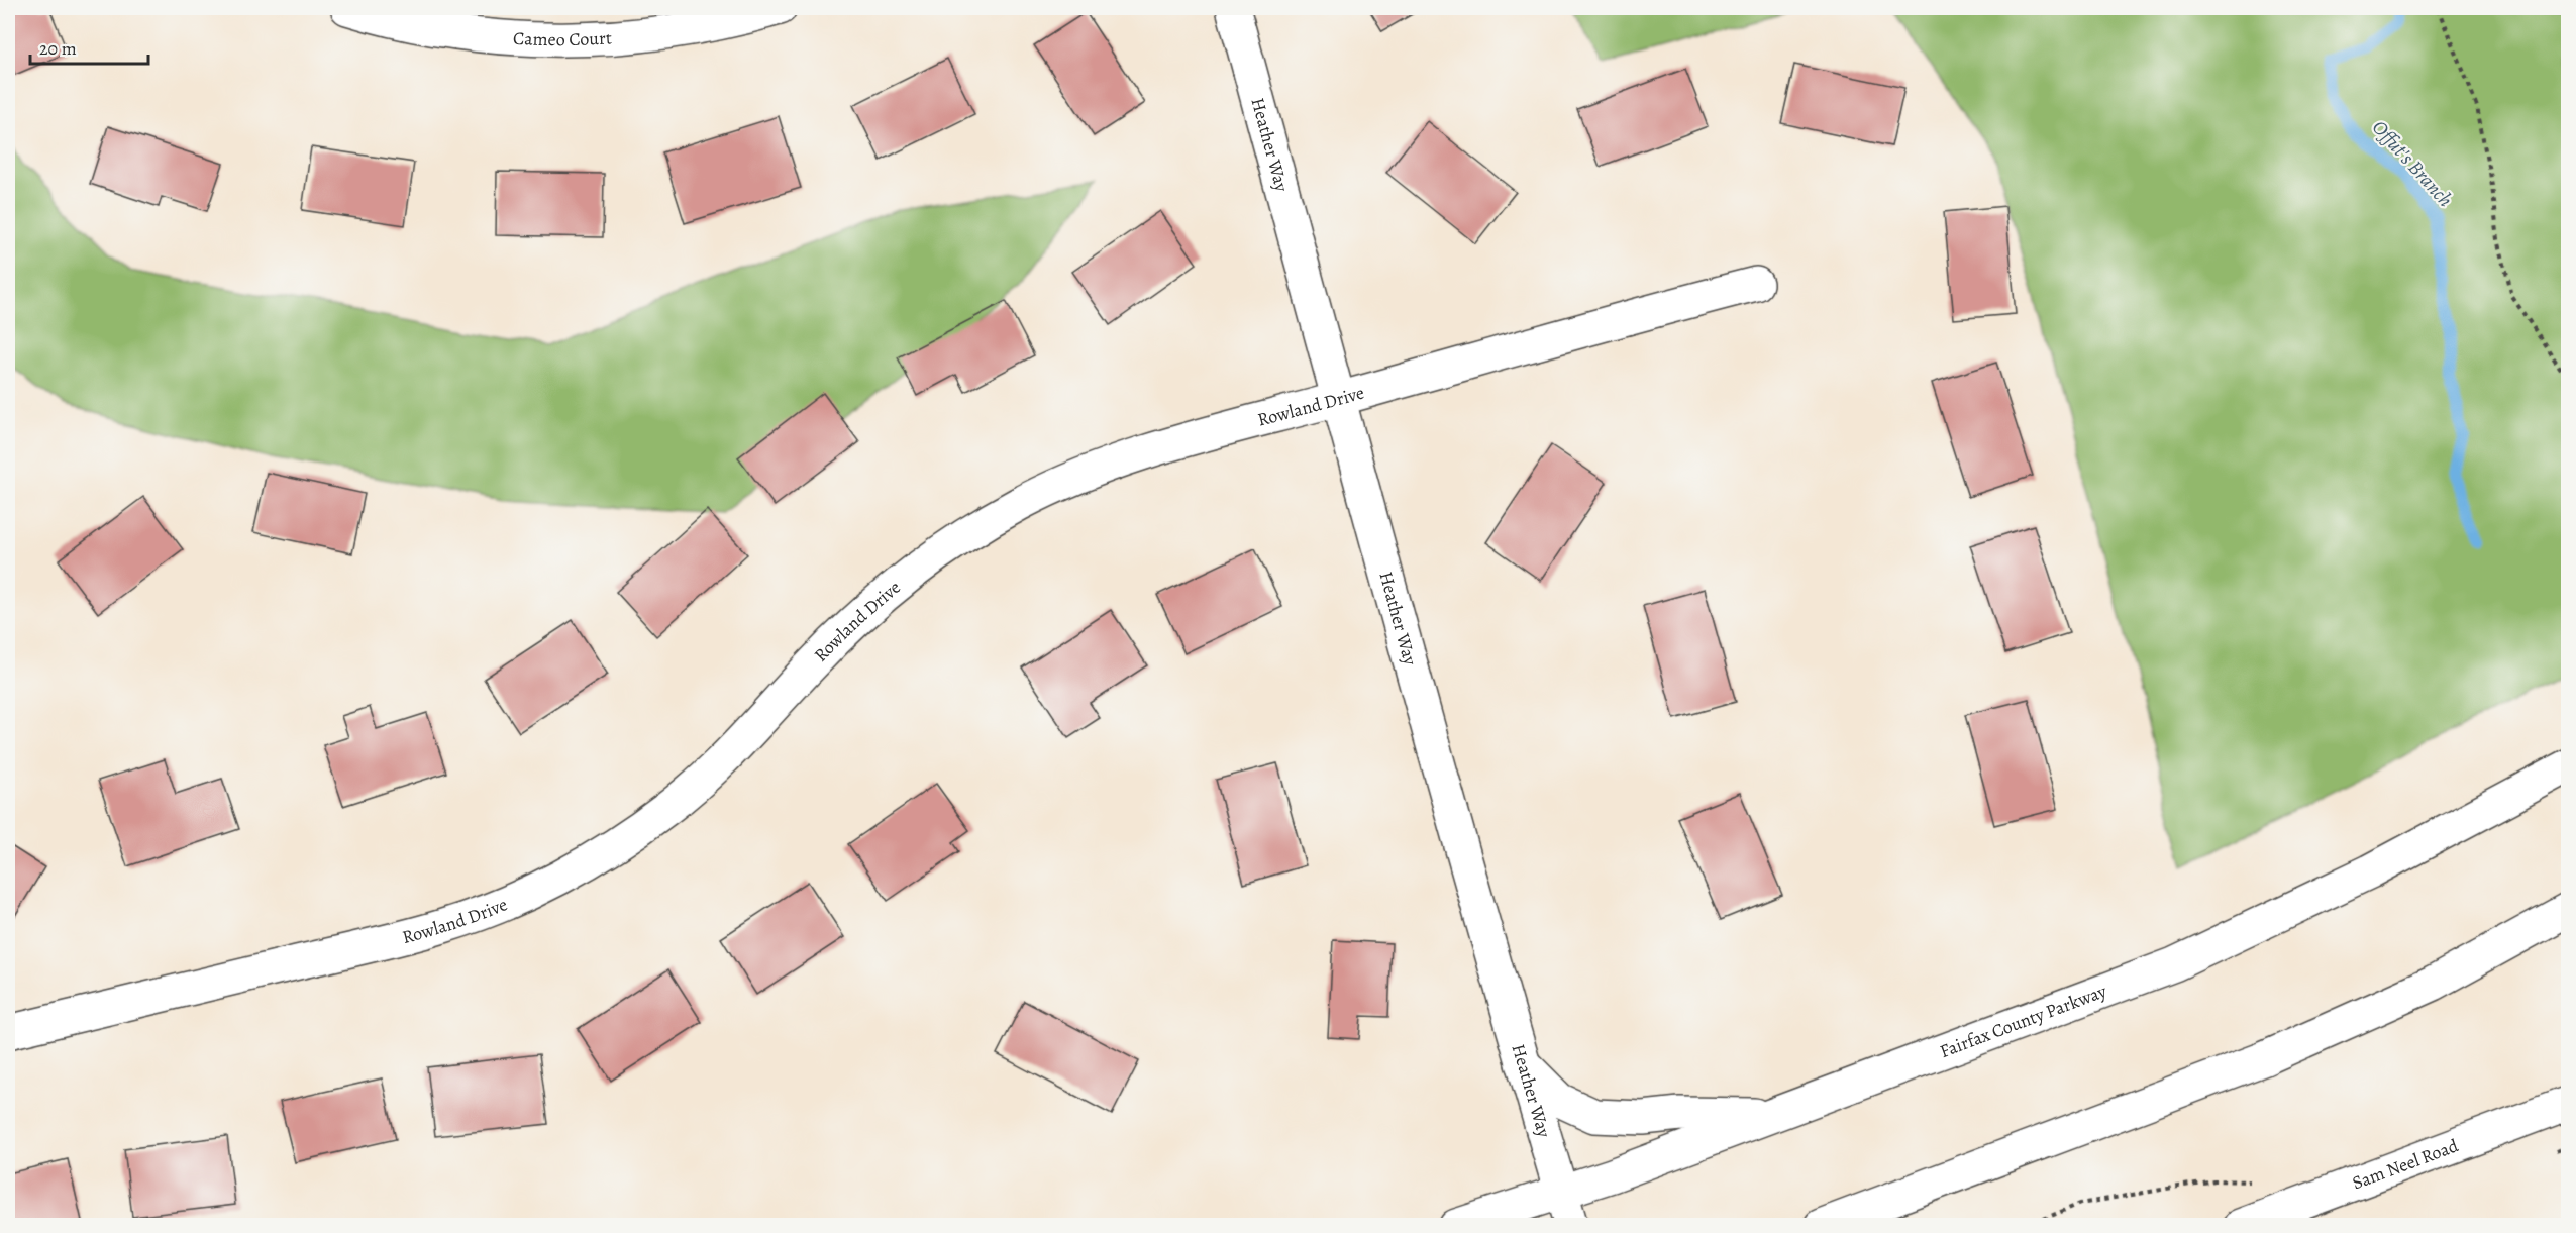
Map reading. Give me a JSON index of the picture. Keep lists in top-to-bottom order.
{
  "streets": {
    "main road": [
      "Cameo Court",
      "Heather Way",
      "Rowland Drive",
      "Fairfax County Parkway",
      "Sam Neel Road"
    ]
  },
  "crossings": [
    ["Heather Way", "Rowland Drive"],
    ["Heather Way", "Fairfax County Parkway"]
  ],
  "water": ["Offut's Branch"],
  "scale_bar": "20 m"
}
